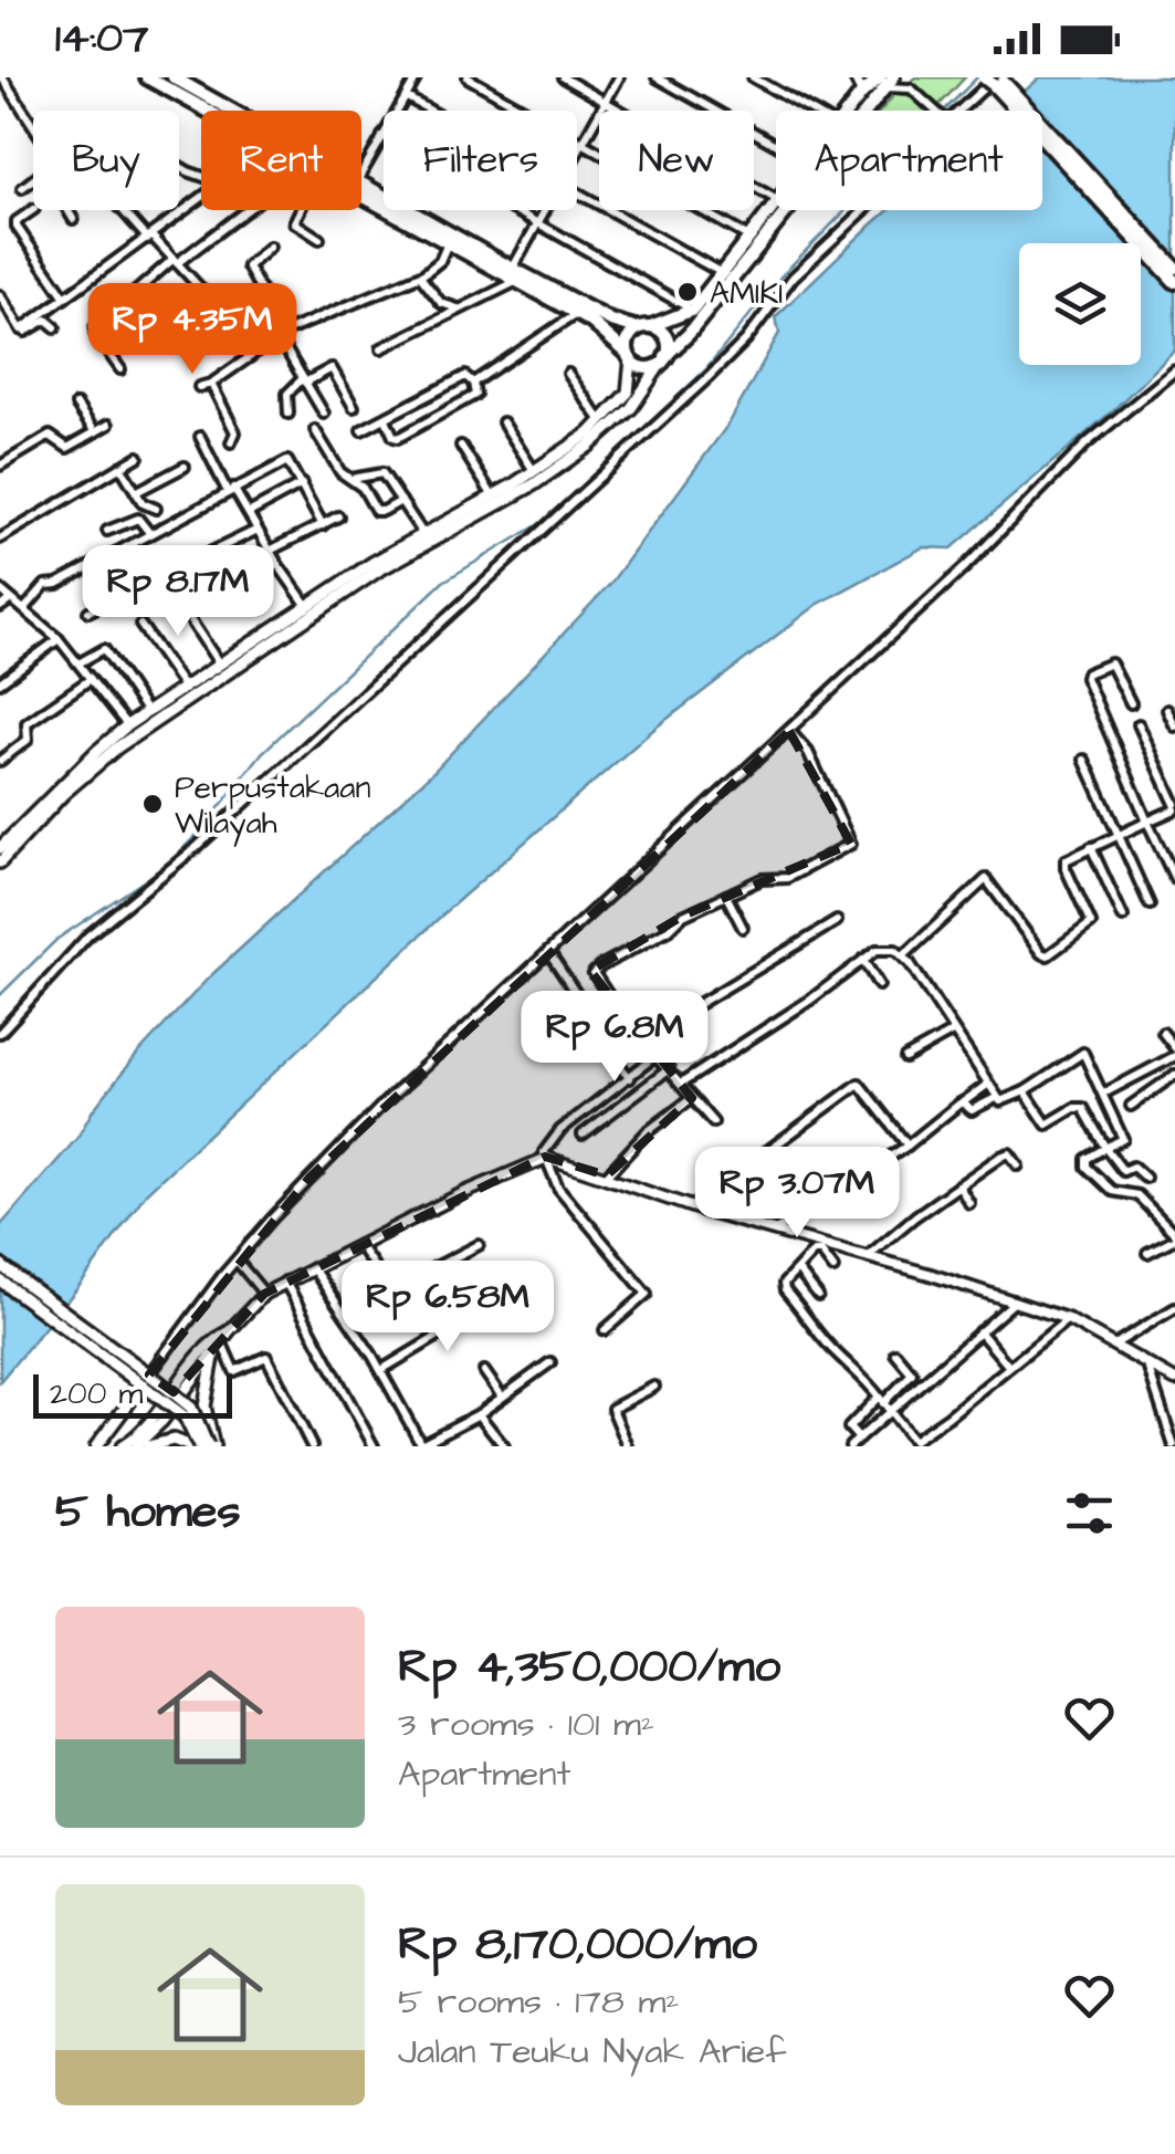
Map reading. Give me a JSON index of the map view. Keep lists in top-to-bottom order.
{
  "places": ["AMIKI", "Perpustakaan Wilayah"],
  "scale_bar": "200 m",
  "page": {
    "status": "14:07",
    "chip": [
      "Buy",
      "Rent",
      "Filters",
      "New",
      "Apartment"
    ],
    "price": [
      "Rp 4.35M",
      "Rp 8.17M",
      "Rp 6.8M",
      "Rp 3.07M",
      "Rp 6.58M"
    ],
    "scale": "200 m",
    "heading": "5 homes",
    "list": [
      {
        "name": "Rp 4,350,000/mo",
        "note": "3 rooms · 101 m² · Apartment"
      },
      {
        "name": "Rp 8,170,000/mo",
        "note": "5 rooms · 178 m² · Jalan Teuku Nyak Arief"
      }
    ]
  }
}
